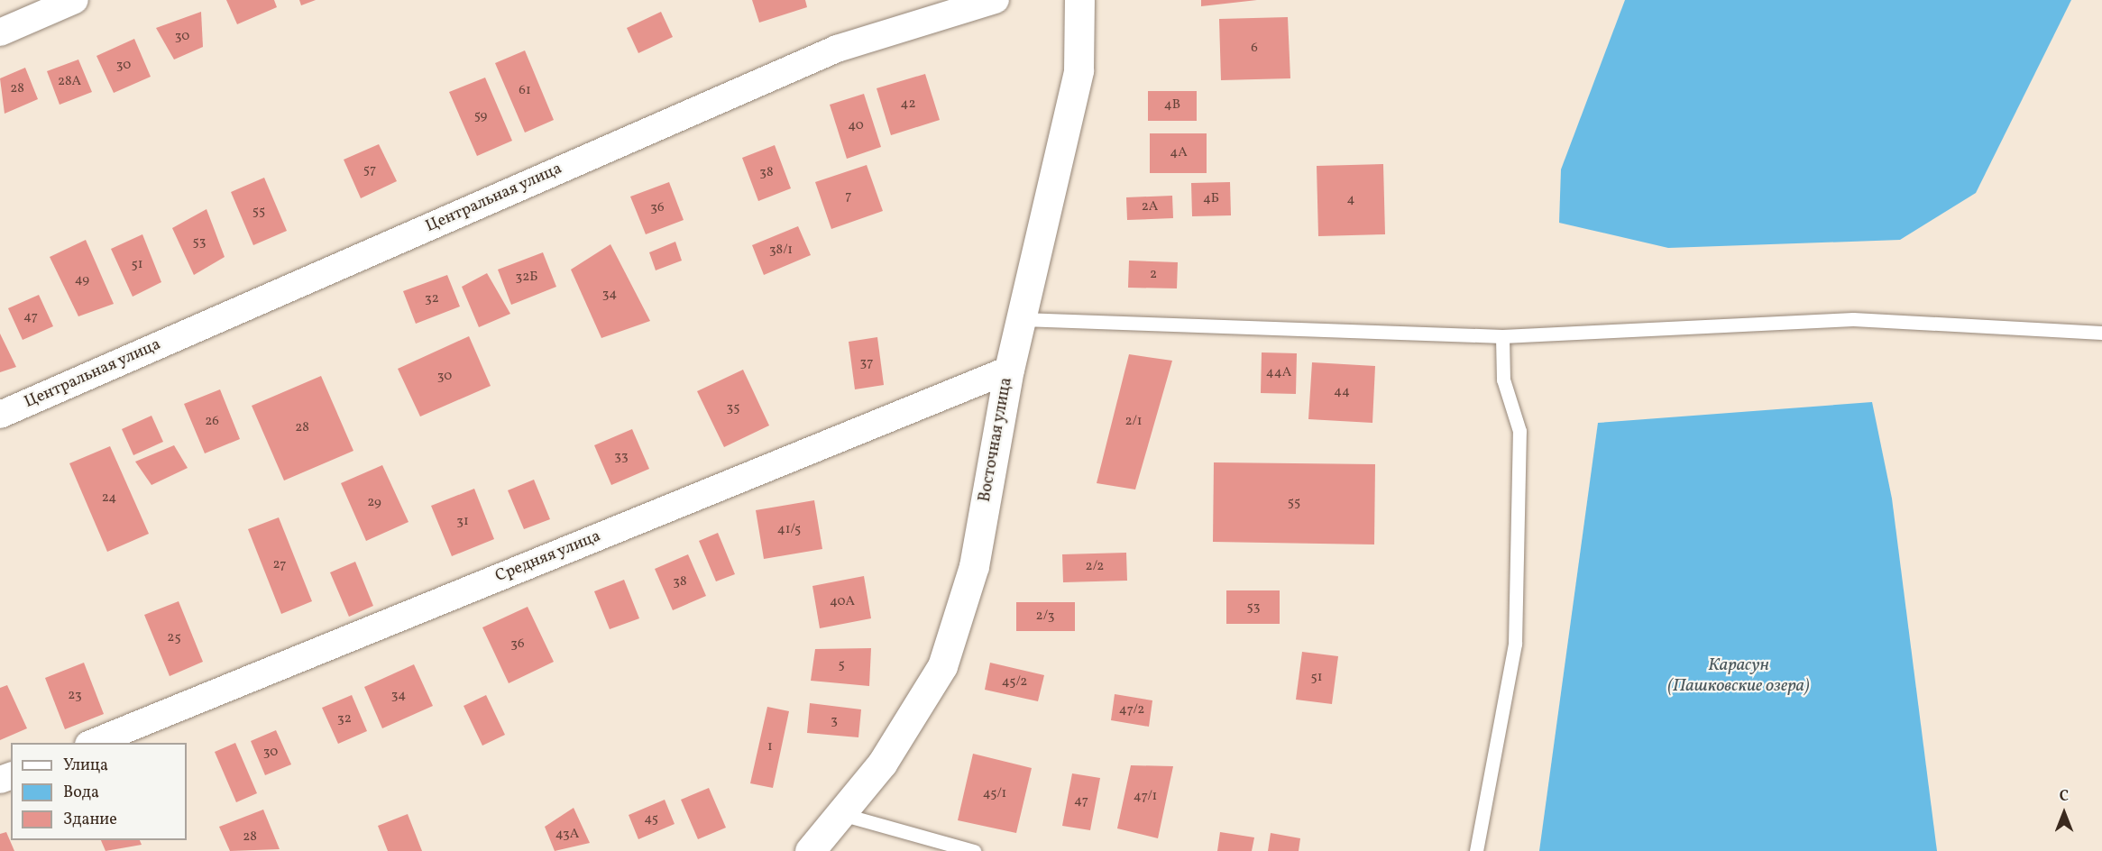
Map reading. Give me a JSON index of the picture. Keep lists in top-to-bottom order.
{
  "streets": {
    "street": ["Центральная улица", "Восточная улица", "Средняя улица"]
  },
  "crossings": [
    ["Восточная улица", "Средняя улица"]
  ],
  "water": ["Карасун (Пашковские озера)"],
  "house_numbers": [
    "30",
    "6",
    "30",
    "28А",
    "28",
    "61",
    "42",
    "4В",
    "59",
    "40",
    "4А",
    "57",
    "38",
    "7",
    "4Б",
    "4",
    "2А",
    "36",
    "55",
    "53",
    "38/1",
    "51",
    "2",
    "32Б",
    "49",
    "34",
    "32",
    "47",
    "37",
    "44А",
    "30",
    "44",
    "35",
    "26",
    "2/1",
    "28",
    "33",
    "24",
    "29",
    "55",
    "31",
    "41/5",
    "27",
    "2/2",
    "38",
    "40А",
    "53",
    "2/3",
    "25",
    "36",
    "5",
    "51",
    "45/2",
    "23",
    "34",
    "47/2",
    "32",
    "3",
    "1",
    "30",
    "45/1",
    "47/1",
    "47",
    "45",
    "43А",
    "28"
  ],
  "legend": ["Улица", "Вода", "Здание"],
  "north": "top"
}
